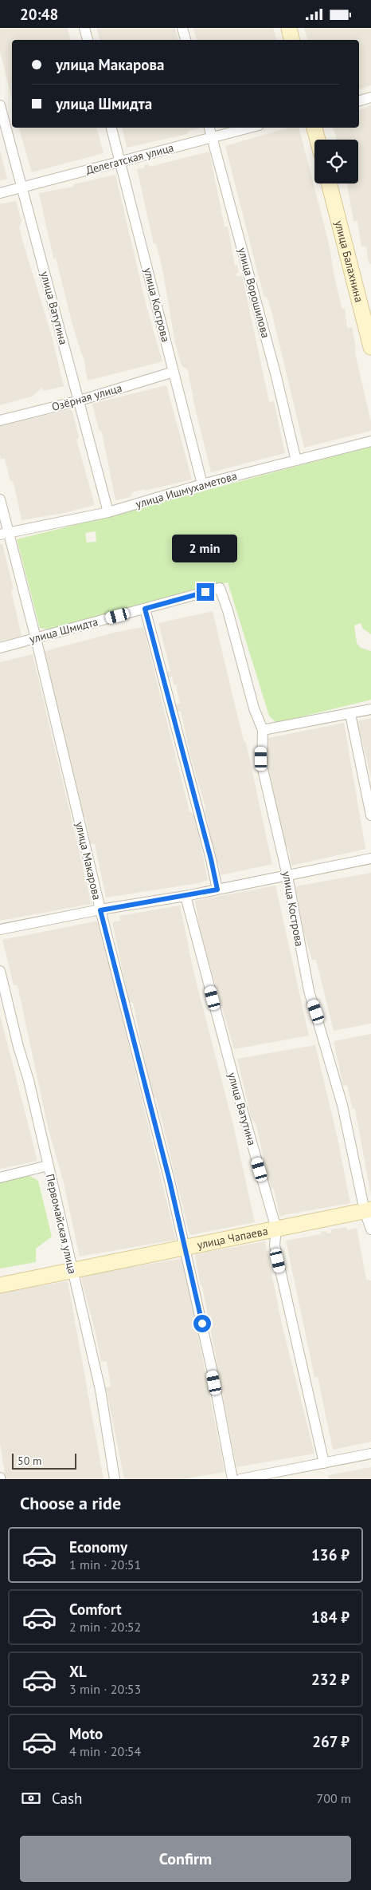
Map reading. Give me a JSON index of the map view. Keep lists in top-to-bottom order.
{
  "streets": {
    "street": [
      "Делегатская улица",
      "улица Балахнина",
      "улица Ворошилова",
      "улица Кострова",
      "улица Ватутина",
      "Озёрная улица",
      "улица Ишмухаметова",
      "улица Шмидта",
      "улица Макарова",
      "Первомайская улица",
      "улица Чапаева"
    ]
  },
  "crossings": [
    ["Делегатская улица", "улица Ворошилова"],
    ["Делегатская улица", "улица Кострова"],
    ["Делегатская улица", "улица Ватутина"],
    ["улица Ворошилова", "улица Ишмухаметова"],
    ["улица Кострова", "Озёрная улица"],
    ["улица Кострова", "улица Ишмухаметова"],
    ["улица Кострова", "улица Шмидта"],
    ["улица Кострова", "улица Чапаева"],
    ["улица Ватутина", "Озёрная улица"],
    ["улица Ватутина", "улица Ишмухаметова"],
    ["улица Ватутина", "улица Чапаева"],
    ["улица Ишмухаметова", "улица Макарова"],
    ["улица Шмидта", "улица Макарова"],
    ["улица Макарова", "улица Чапаева"],
    ["Первомайская улица", "улица Чапаева"]
  ],
  "scale_bar": "50 m",
  "page": {
    "status": "20:48",
    "banner": ["улица Макарова", "улица Шмидта"],
    "bubble": "2 min",
    "scale": "50 m",
    "heading": "Choose a ride",
    "list": [
      {
        "name": "Economy",
        "note": "1 min · 20:51",
        "value": "136 ₽"
      },
      {
        "name": "Comfort",
        "note": "2 min · 20:52",
        "value": "184 ₽"
      },
      {
        "name": "XL",
        "note": "3 min · 20:53",
        "value": "232 ₽"
      },
      {
        "name": "Moto",
        "note": "4 min · 20:54",
        "value": "267 ₽"
      }
    ],
    "pay": ["Cash", "700 m"],
    "buttons": "Confirm"
  }
}
